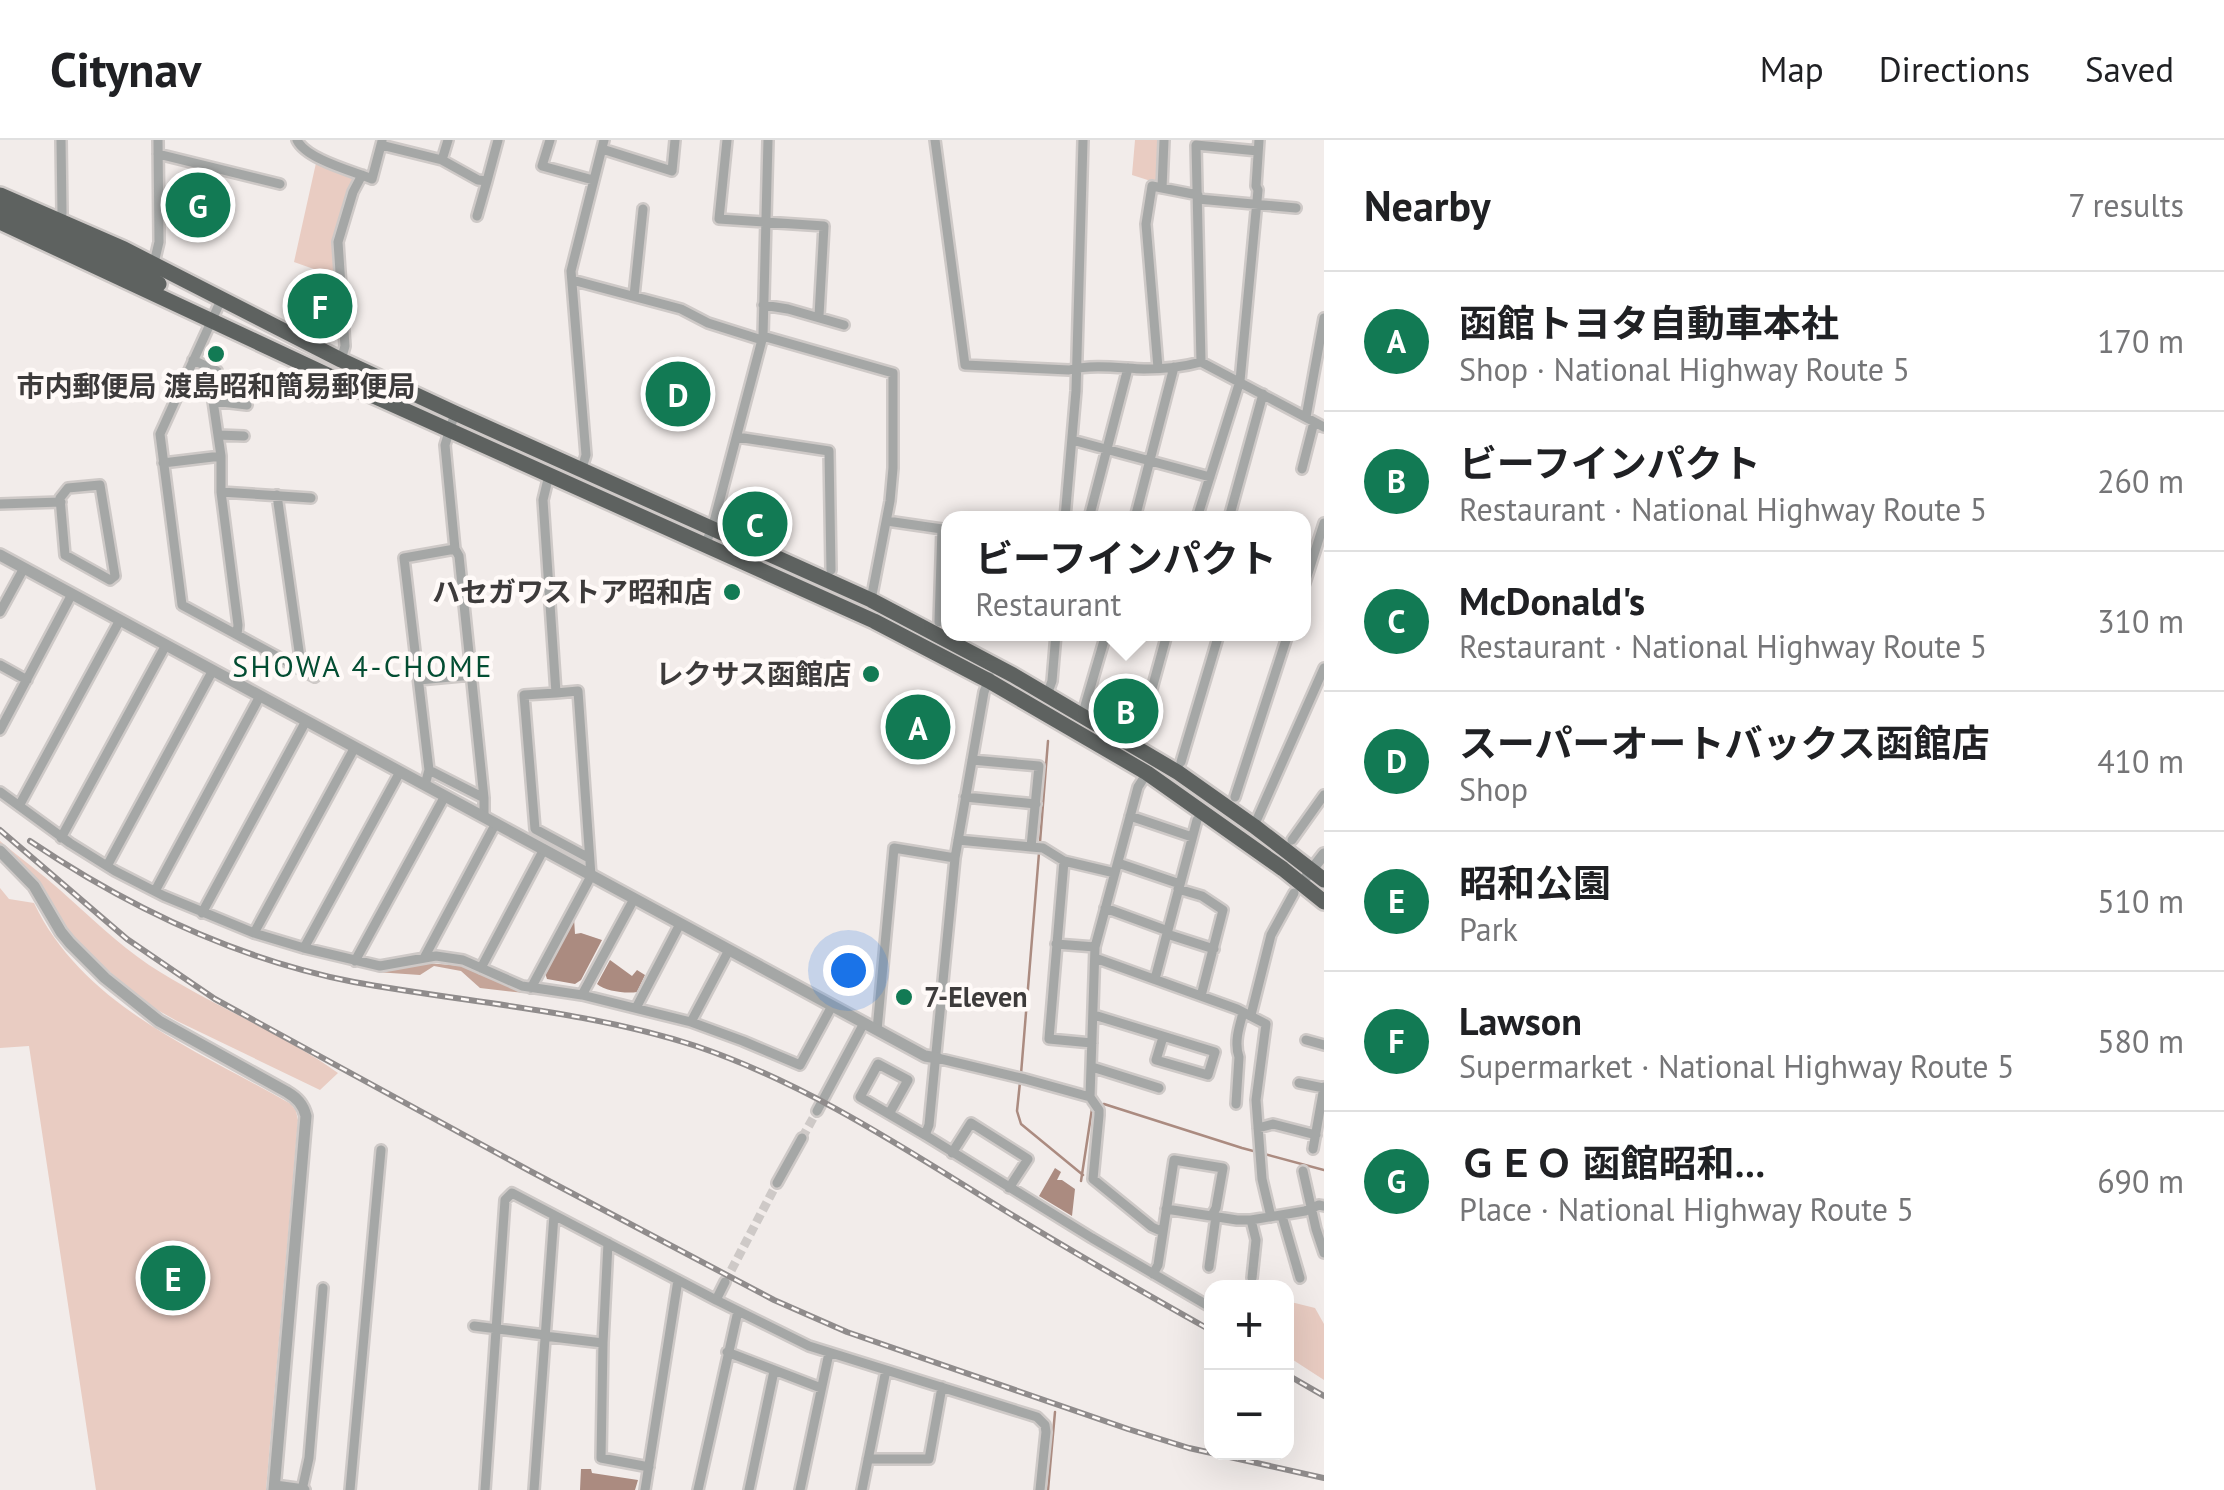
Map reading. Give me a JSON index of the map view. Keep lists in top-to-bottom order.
{
  "districts": ["SHOWA 4-CHOME"],
  "places": [
    "市内郵便局 渡島昭和簡易郵便局",
    "ハセガワストア昭和店",
    "レクサス函館店",
    "7-Eleven"
  ],
  "page": {
    "header": "Citynav",
    "nav": ["Map", "Directions", "Saved"],
    "heading": ["Nearby", "7 results"],
    "pins": [
      "G",
      "F",
      "D",
      "C",
      "B",
      "A",
      "E"
    ],
    "list": [
      {
        "mark": "A",
        "name": "函館トヨタ自動車本社",
        "note": "Shop · National Highway Route 5",
        "value": "170 m"
      },
      {
        "mark": "B",
        "name": "ビーフインパクト",
        "note": "Restaurant · National Highway Route 5",
        "value": "260 m"
      },
      {
        "mark": "C",
        "name": "McDonald's",
        "note": "Restaurant · National Highway Route 5",
        "value": "310 m"
      },
      {
        "mark": "D",
        "name": "スーパーオートバックス函館店",
        "note": "Shop",
        "value": "410 m"
      },
      {
        "mark": "E",
        "name": "昭和公園",
        "note": "Park",
        "value": "510 m"
      },
      {
        "mark": "F",
        "name": "Lawson",
        "note": "Supermarket · National Highway Route 5",
        "value": "580 m"
      },
      {
        "mark": "G",
        "name": "ＧＥＯ 函館昭和…",
        "note": "Place · National Highway Route 5",
        "value": "690 m"
      }
    ],
    "popup": ["ビーフインパクト", "Restaurant"],
    "map_buttons": ["+", "−"]
  }
}
